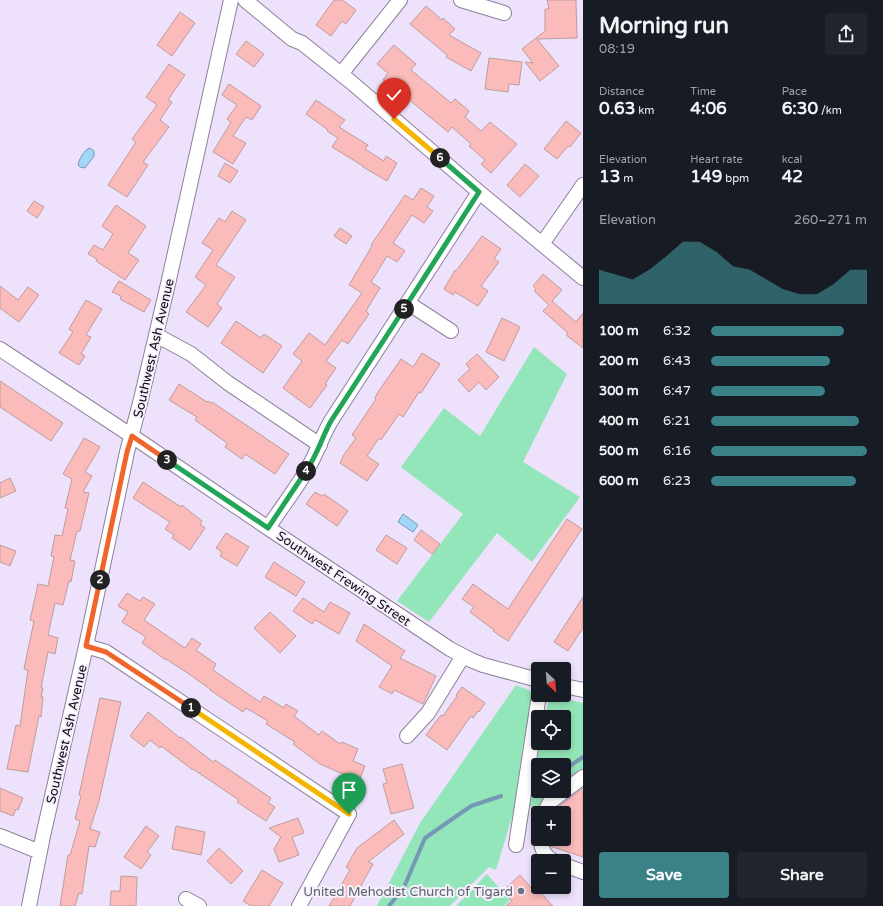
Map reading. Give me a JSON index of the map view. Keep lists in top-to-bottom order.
{
  "streets": {
    "street": ["Southwest Ash Avenue", "Southwest Frewing Street"]
  },
  "crossings": [
    ["Southwest Ash Avenue", "Southwest Frewing Street"]
  ],
  "places": ["United Mehodist Church of Tigard"],
  "north": "bottom right",
  "page": {
    "heading": ["Morning run", "08:19"],
    "stats": [
      ["Distance", "0.63 km"],
      ["Time", "4:06"],
      ["Pace", "6:30 /km"],
      ["Elevation", "13 m"],
      ["Heart rate", "149 bpm"],
      ["kcal", "42"]
    ],
    "pins": [
      "6",
      "5",
      "3",
      "4",
      "2",
      "1"
    ],
    "chart": ["Elevation", "260–271 m"],
    "list": [
      {
        "name": "100 m",
        "note": "6:32"
      },
      {
        "name": "200 m",
        "note": "6:43"
      },
      {
        "name": "300 m",
        "note": "6:47"
      },
      {
        "name": "400 m",
        "note": "6:21"
      },
      {
        "name": "500 m",
        "note": "6:16"
      },
      {
        "name": "600 m",
        "note": "6:23"
      }
    ],
    "map_buttons": ["+", "−"],
    "buttons": ["Save", "Share"]
  }
}
